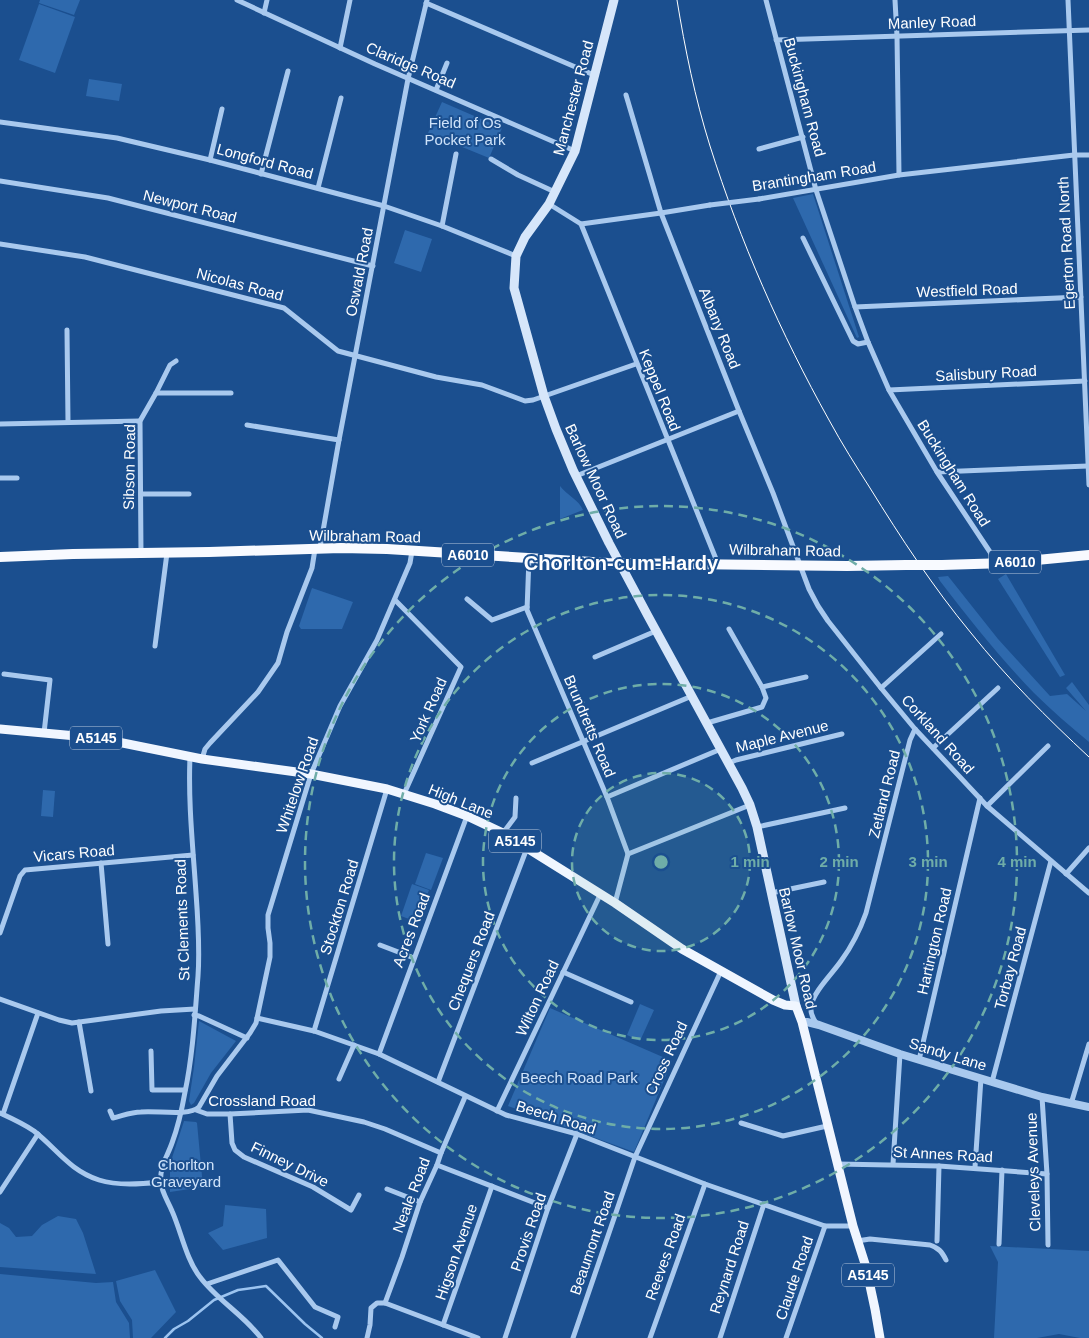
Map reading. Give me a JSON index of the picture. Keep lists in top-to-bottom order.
{
  "streets": {
    "highway": ["Wilbraham Road", "A6010"],
    "main road": [
      "Manchester Road",
      "Barlow Moor Road",
      "A5145",
      "High Lane"
    ],
    "street": [
      "Manley Road",
      "Claridge Road",
      "Buckingham Road",
      "Longford Road",
      "Brantingham Road",
      "Newport Road",
      "Egerton Road North",
      "Oswald Road",
      "Nicolas Road",
      "Westfield Road",
      "Albany Road",
      "Salisbury Road",
      "Keppel Road",
      "Sibson Road",
      "York Road",
      "Brundretts Road",
      "Corkland Road",
      "Maple Avenue",
      "Whitelow Road",
      "Zetland Road",
      "Vicars Road",
      "Stockton Road",
      "St Clements Road",
      "Acres Road",
      "Hartington Road",
      "Chequers Road",
      "Torbay Road",
      "Wilton Road",
      "Sandy Lane",
      "Cross Road",
      "Crossland Road",
      "Beech Road",
      "St Annes Road",
      "Finney Drive",
      "Cleveleys Avenue",
      "Neale Road",
      "Provis Road",
      "Beaumont Road",
      "Higson Avenue",
      "Reeves Road",
      "Reynard Road",
      "Claude Road"
    ]
  },
  "crossings": [
    ["Manley Road", "Buckingham Road"],
    ["Manley Road", "Egerton Road North"],
    ["Claridge Road", "Manchester Road"],
    ["Claridge Road", "Oswald Road"],
    ["Buckingham Road", "Brantingham Road"],
    ["Buckingham Road", "Westfield Road"],
    ["Buckingham Road", "Salisbury Road"],
    ["Buckingham Road", "Wilbraham Road"],
    ["Manchester Road", "Longford Road"],
    ["Manchester Road", "Nicolas Road"],
    ["Manchester Road", "Barlow Moor Road"],
    ["Longford Road", "Oswald Road"],
    ["Brantingham Road", "Egerton Road North"],
    ["Brantingham Road", "Albany Road"],
    ["Brantingham Road", "Keppel Road"],
    ["Newport Road", "Oswald Road"],
    ["Egerton Road North", "Westfield Road"],
    ["Egerton Road North", "Salisbury Road"],
    ["Oswald Road", "Nicolas Road"],
    ["Oswald Road", "Wilbraham Road"],
    ["Nicolas Road", "Keppel Road"],
    ["Nicolas Road", "Barlow Moor Road"],
    ["Albany Road", "Wilbraham Road"],
    ["Albany Road", "Corkland Road"],
    ["Keppel Road", "Wilbraham Road"],
    ["Sibson Road", "Wilbraham Road"],
    ["Barlow Moor Road", "Wilbraham Road"],
    ["Barlow Moor Road", "Maple Avenue"],
    ["Barlow Moor Road", "High Lane"],
    ["Barlow Moor Road", "Sandy Lane"],
    ["Barlow Moor Road", "Beech Road"],
    ["Barlow Moor Road", "St Annes Road"],
    ["Wilbraham Road", "Brundretts Road"],
    ["Wilbraham Road", "Corkland Road"],
    ["Wilbraham Road", "Whitelow Road"],
    ["York Road", "Whitelow Road"],
    ["York Road", "High Lane"],
    ["Corkland Road", "Zetland Road"],
    ["Corkland Road", "Hartington Road"],
    ["Corkland Road", "Torbay Road"],
    ["A5145", "High Lane"],
    ["A5145", "St Clements Road"],
    ["Whitelow Road", "High Lane"],
    ["Whitelow Road", "Crossland Road"],
    ["Whitelow Road", "Beech Road"],
    ["Zetland Road", "Sandy Lane"],
    ["High Lane", "Stockton Road"],
    ["High Lane", "St Clements Road"],
    ["High Lane", "Acres Road"],
    ["High Lane", "Chequers Road"],
    ["High Lane", "Wilton Road"],
    ["High Lane", "Cross Road"],
    ["Vicars Road", "St Clements Road"],
    ["Stockton Road", "Beech Road"],
    ["St Clements Road", "Crossland Road"],
    ["Acres Road", "Beech Road"],
    ["Hartington Road", "Sandy Lane"],
    ["Chequers Road", "Beech Road"],
    ["Torbay Road", "Sandy Lane"],
    ["Wilton Road", "Beech Road"],
    ["Sandy Lane", "Cleveleys Avenue"],
    ["Cross Road", "Beech Road"],
    ["Cross Road", "Beaumont Road"],
    ["Crossland Road", "Finney Drive"],
    ["Crossland Road", "Neale Road"],
    ["Beech Road", "Neale Road"],
    ["Beech Road", "Provis Road"],
    ["Beech Road", "Beaumont Road"],
    ["Beech Road", "Reeves Road"],
    ["Beech Road", "Reynard Road"],
    ["Beech Road", "Claude Road"],
    ["St Annes Road", "Cleveleys Avenue"]
  ],
  "districts": ["Chorlton-cum-Hardy"],
  "parks": ["Field of Os Pocket Park", "Beech Road Park", "Chorlton Graveyard"],
  "rings": [
    "1 min",
    "2 min",
    "3 min",
    "4 min"
  ]
}
